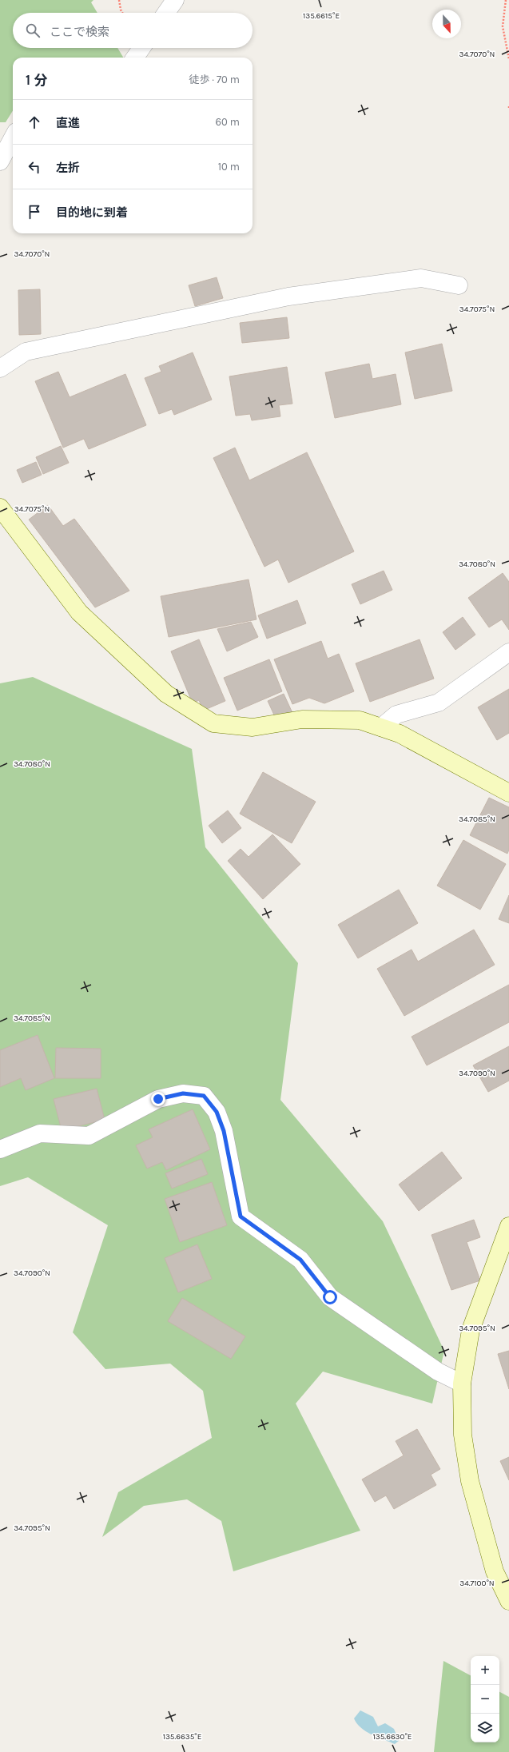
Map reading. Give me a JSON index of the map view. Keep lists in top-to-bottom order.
{
  "north": "bottom",
  "page": {
    "search": "ここで検索",
    "heading": ["1 分", "徒歩 · 70 m"],
    "list": [
      ["直進", "60 m"],
      ["左折", "10 m"],
      "目的地に到着"
    ],
    "map_buttons": ["+", "−"]
  },
  "coordinates": [
    "135.6615°E",
    "34.7070°N",
    "34.7075°N",
    "34.7080°N",
    "34.7085°N",
    "34.7090°N",
    "34.7095°N",
    "34.7100°N",
    "135.6635°E",
    "135.6630°E"
  ]
}
